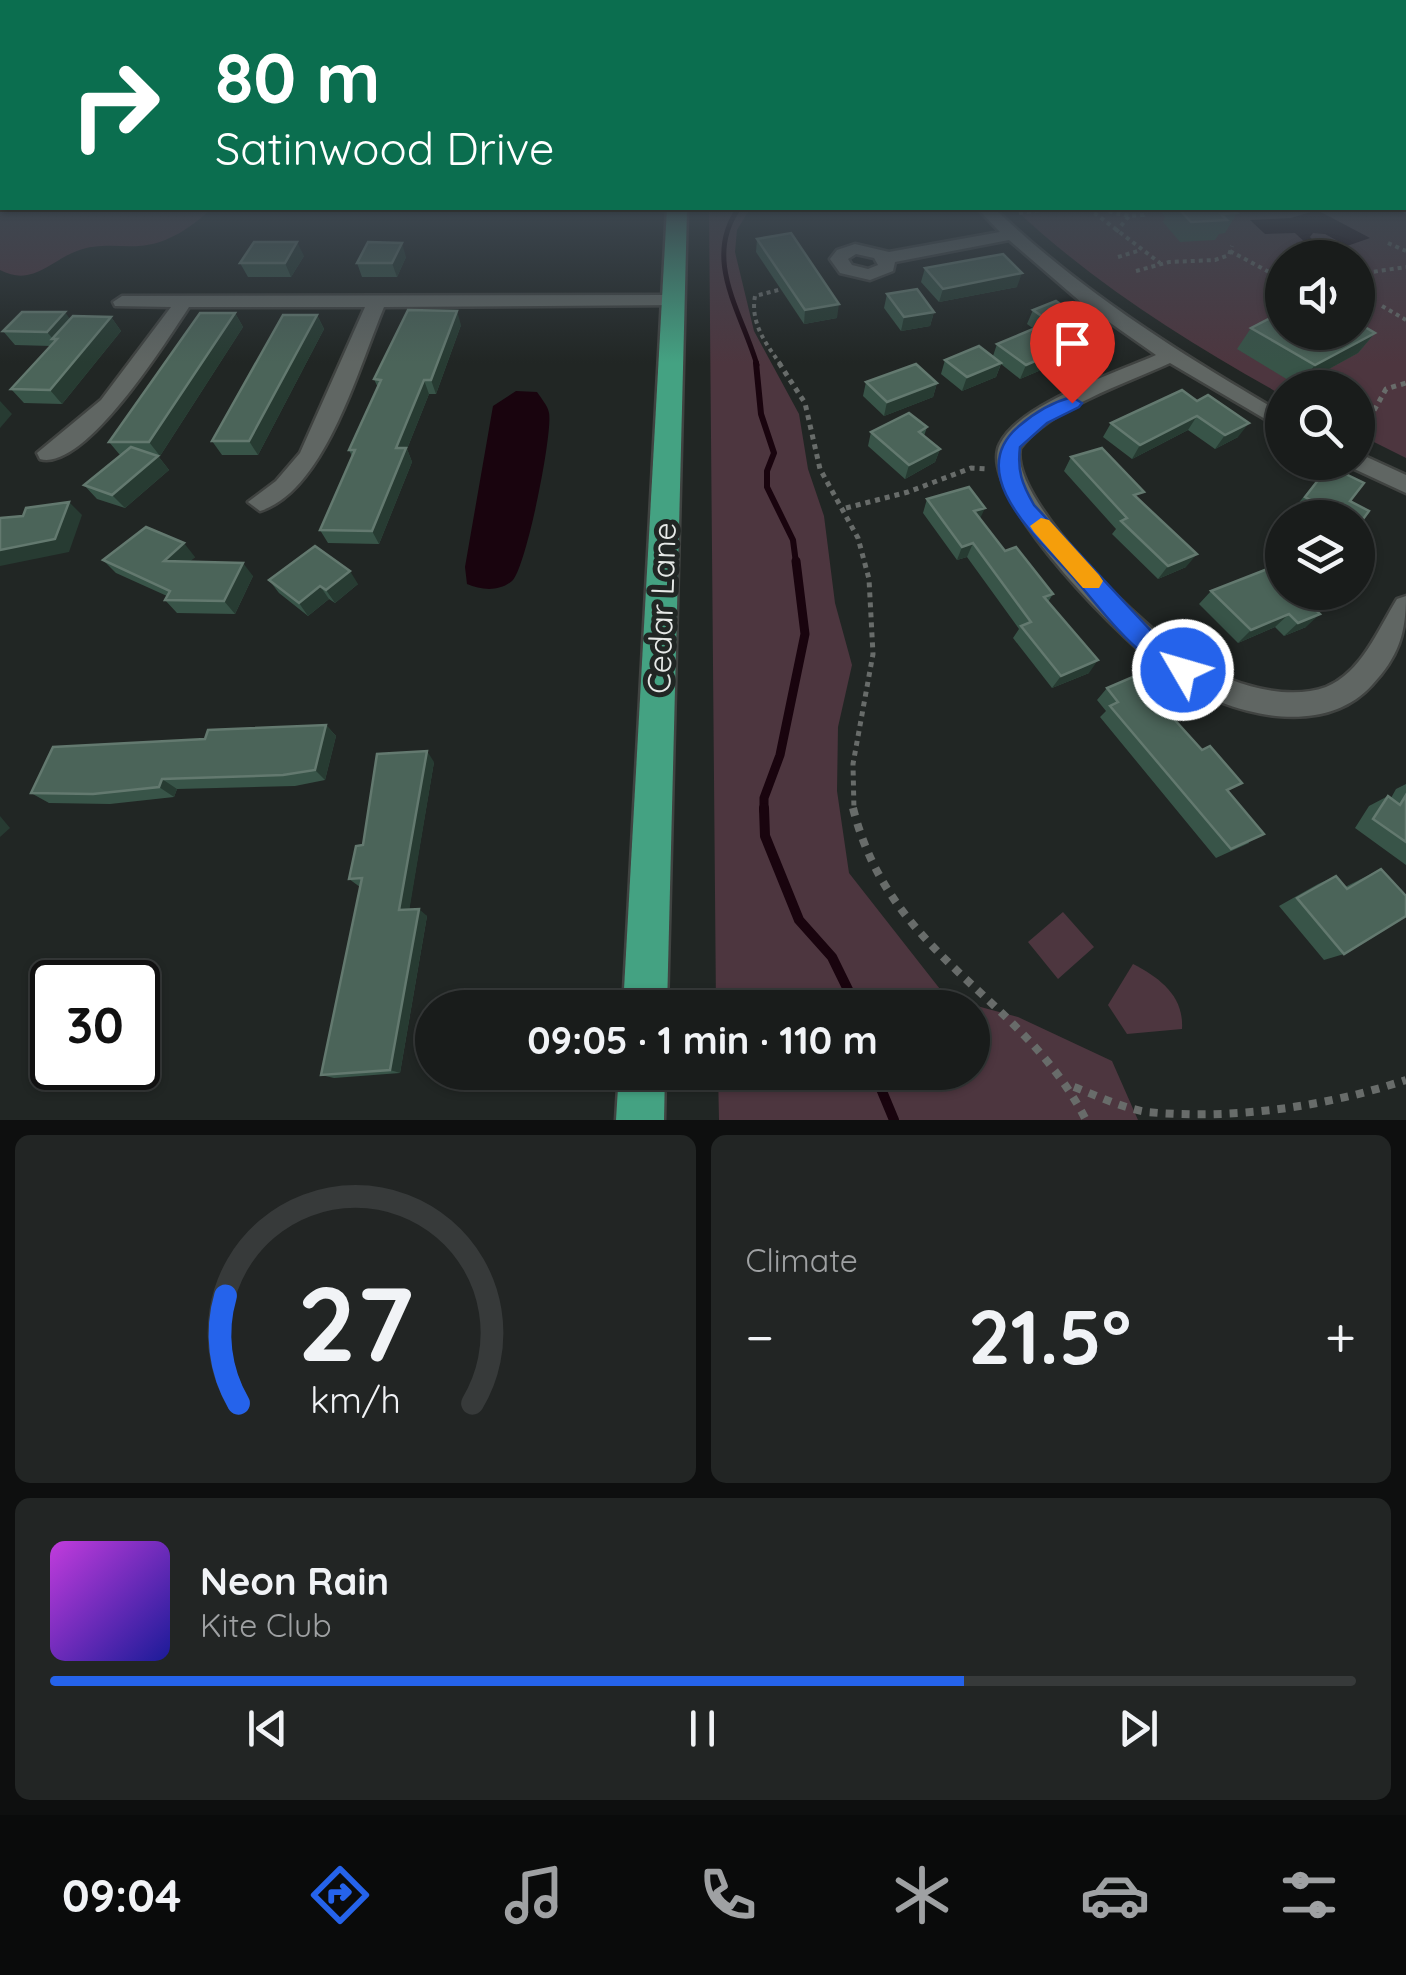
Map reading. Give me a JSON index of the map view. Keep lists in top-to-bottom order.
{
  "streets": {
    "main road": ["Cedar Lane"]
  },
  "page": {
    "turn": ["80 m", "Satinwood Drive"],
    "limit": "30",
    "trip": "09:05 · 1 min · 110 m",
    "tile": "Climate",
    "heat": ["−", "21.5°", "+"],
    "song": ["Neon Rain", "Kite Club"],
    "tabs": "09:04",
    "gauge": ["27", "km/h"]
  }
}
